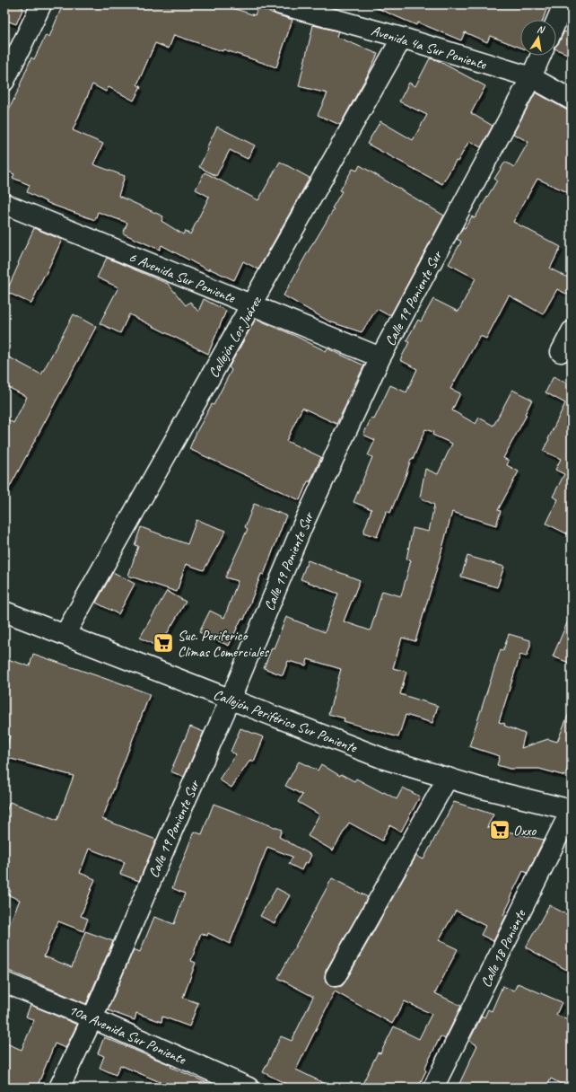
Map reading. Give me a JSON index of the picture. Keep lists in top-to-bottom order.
{
  "streets": {
    "street": [
      "Avenida 4a Sur Poniente",
      "6 Avenida Sur Poniente",
      "Calle 19 Poniente Sur",
      "Callejón Los Juárez",
      "Callejón Periférico Sur Poniente",
      "Calle 18 Poniente",
      "10a Avenida Sur Poniente"
    ]
  },
  "crossings": [
    ["Avenida 4a Sur Poniente", "Calle 19 Poniente Sur"],
    ["Avenida 4a Sur Poniente", "Callejón Los Juárez"],
    ["6 Avenida Sur Poniente", "Calle 19 Poniente Sur"],
    ["6 Avenida Sur Poniente", "Callejón Los Juárez"],
    ["Calle 19 Poniente Sur", "Callejón Periférico Sur Poniente"],
    ["Calle 19 Poniente Sur", "10a Avenida Sur Poniente"],
    ["Callejón Los Juárez", "Callejón Periférico Sur Poniente"],
    ["Callejón Periférico Sur Poniente", "Calle 18 Poniente"]
  ],
  "places": {
    "supermarket": ["Suc. Periferico Climas Comerciales", "Oxxo"]
  },
  "north": "top"
}
